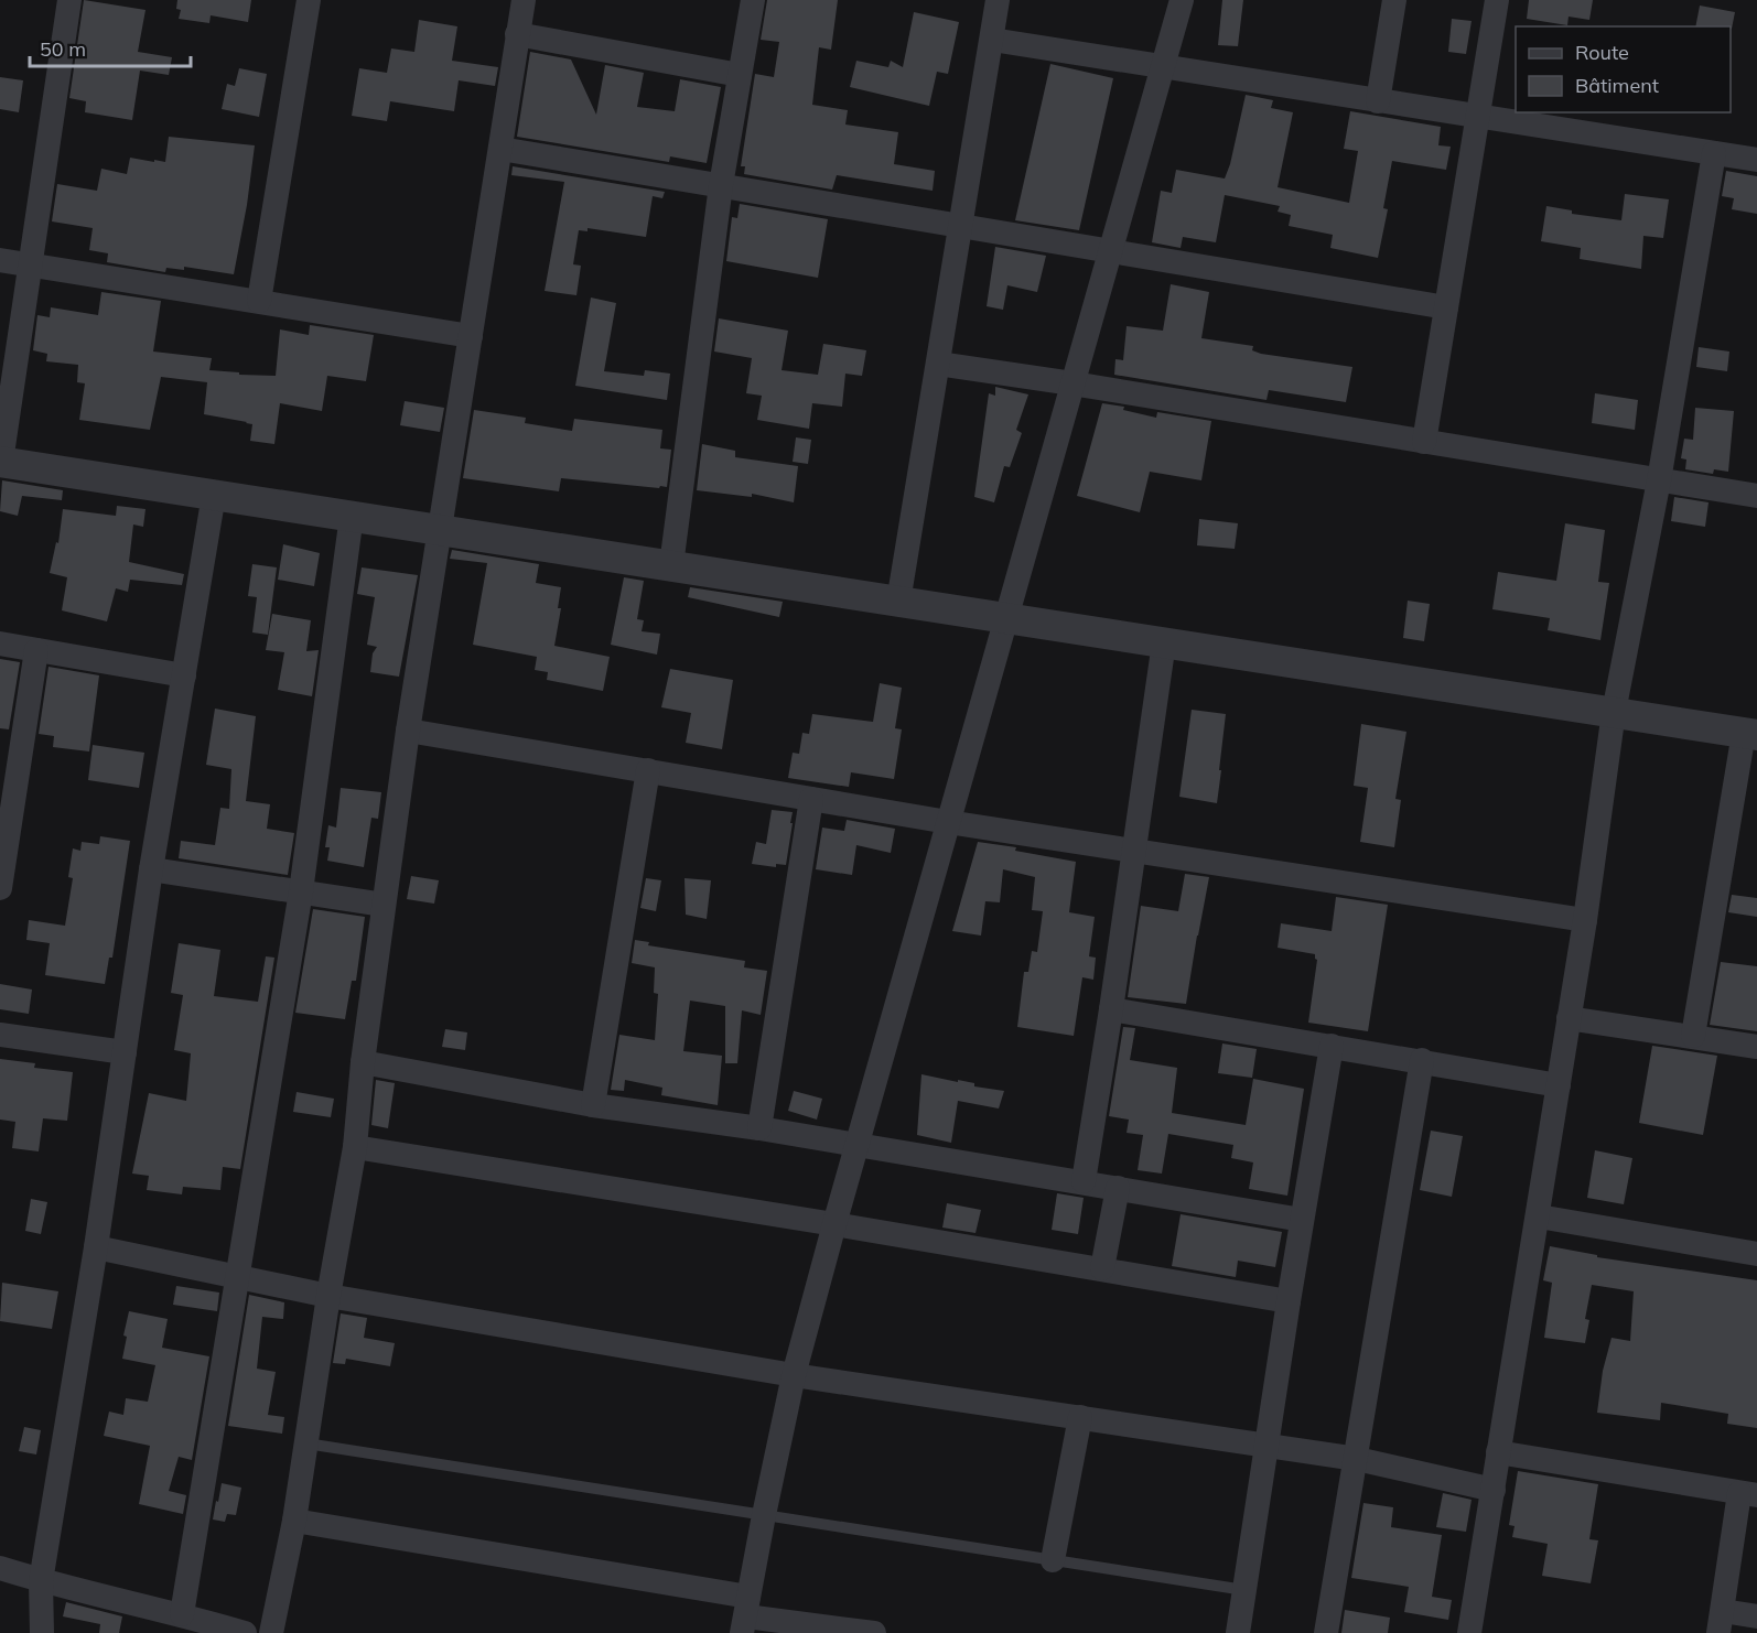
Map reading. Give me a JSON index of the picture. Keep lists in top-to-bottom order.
{
  "legend": ["Route", "Bâtiment"],
  "scale_bar": "50 m"
}
